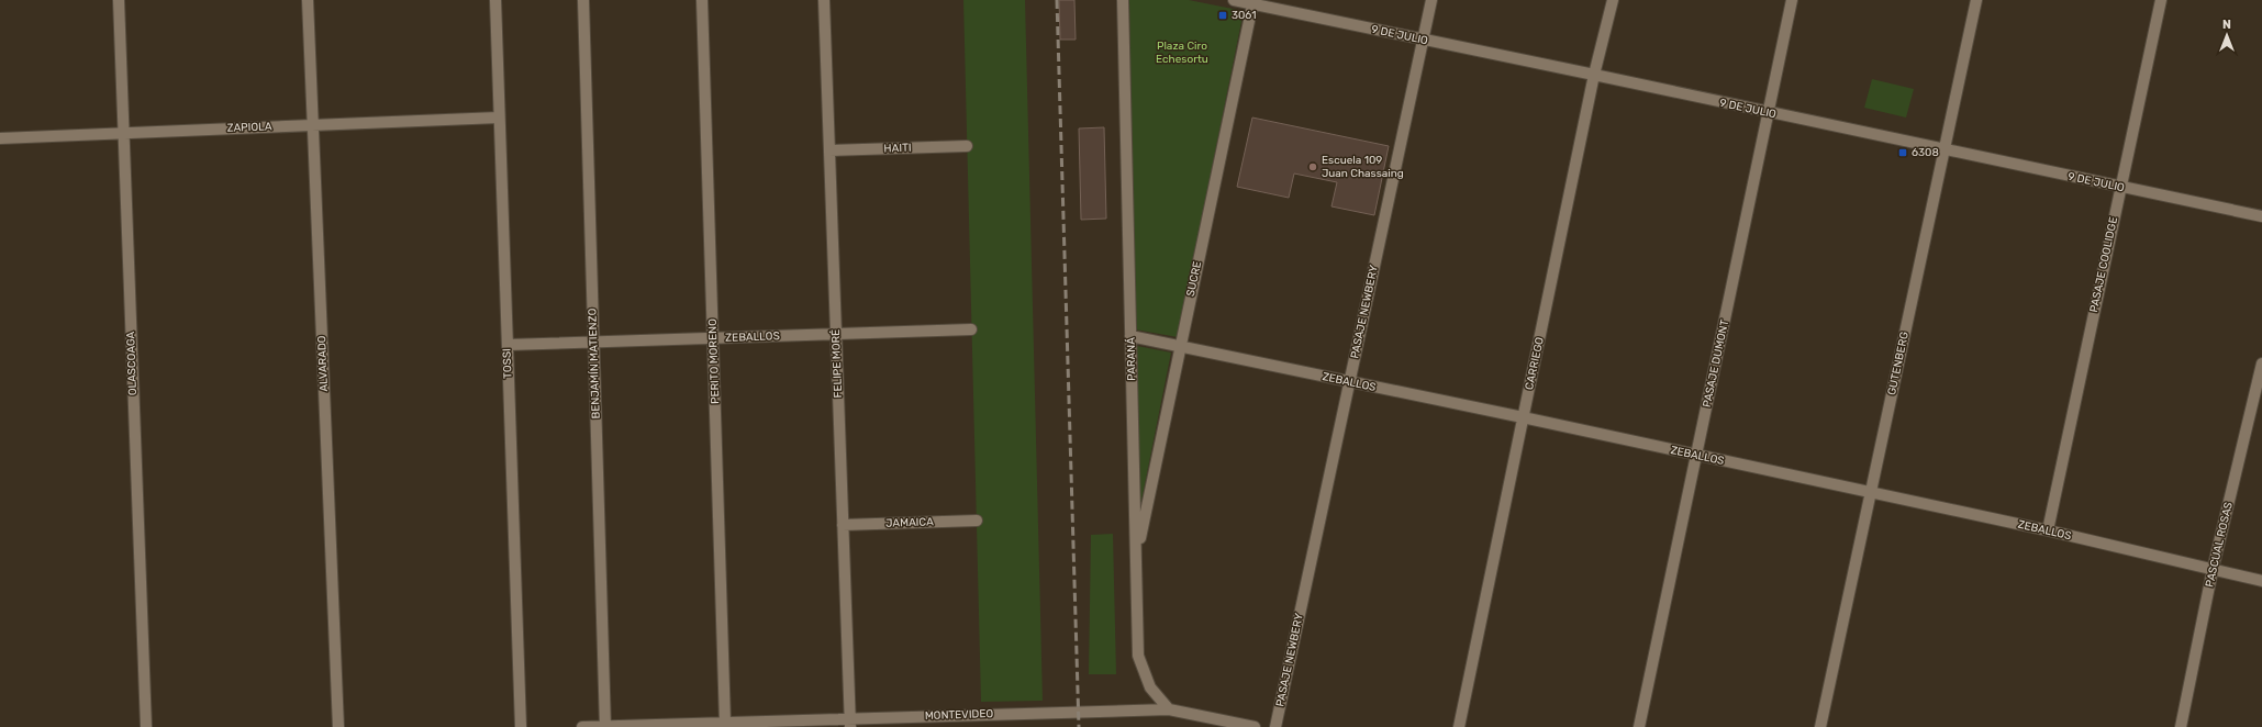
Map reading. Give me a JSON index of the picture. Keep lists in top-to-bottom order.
{
  "streets": {
    "street": [
      "9 DE JULIO",
      "ZAPIOLA",
      "HAITI",
      "PASAJE COOLIDGE",
      "SUCRE",
      "PASAJE NEWBERY",
      "ZEBALLOS",
      "PARANÁ",
      "PERITO MORENO",
      "OLASCOAGA",
      "ALVARADO",
      "TOSSI",
      "BENJAMÍN MATIENZO",
      "FELIPE MORÉ",
      "CARRIEGO",
      "PASAJE DUMONT",
      "GUTENBERG",
      "JAMAICA",
      "PASCUAL ROSAS",
      "MONTEVIDEO"
    ]
  },
  "crossings": [
    ["9 DE JULIO", "PASAJE COOLIDGE"],
    ["9 DE JULIO", "SUCRE"],
    ["9 DE JULIO", "PASAJE NEWBERY"],
    ["9 DE JULIO", "CARRIEGO"],
    ["9 DE JULIO", "PASAJE DUMONT"],
    ["9 DE JULIO", "GUTENBERG"],
    ["ZAPIOLA", "OLASCOAGA"],
    ["ZAPIOLA", "ALVARADO"],
    ["ZAPIOLA", "TOSSI"],
    ["HAITI", "FELIPE MORÉ"],
    ["PASAJE COOLIDGE", "ZEBALLOS"],
    ["SUCRE", "ZEBALLOS"],
    ["SUCRE", "PARANÁ"],
    ["PASAJE NEWBERY", "ZEBALLOS"],
    ["ZEBALLOS", "PARANÁ"],
    ["ZEBALLOS", "PERITO MORENO"],
    ["ZEBALLOS", "TOSSI"],
    ["ZEBALLOS", "BENJAMÍN MATIENZO"],
    ["ZEBALLOS", "FELIPE MORÉ"],
    ["ZEBALLOS", "CARRIEGO"],
    ["ZEBALLOS", "PASAJE DUMONT"],
    ["ZEBALLOS", "GUTENBERG"],
    ["ZEBALLOS", "PASCUAL ROSAS"],
    ["PARANÁ", "MONTEVIDEO"],
    ["PERITO MORENO", "MONTEVIDEO"],
    ["BENJAMÍN MATIENZO", "MONTEVIDEO"],
    ["FELIPE MORÉ", "JAMAICA"],
    ["FELIPE MORÉ", "MONTEVIDEO"]
  ],
  "parks": ["Plaza Ciro Echesortu"],
  "places": {
    "transit": ["3061", "6308"],
    "other": ["Escuela 109 Juan Chassaing"]
  },
  "north": "top"
}
